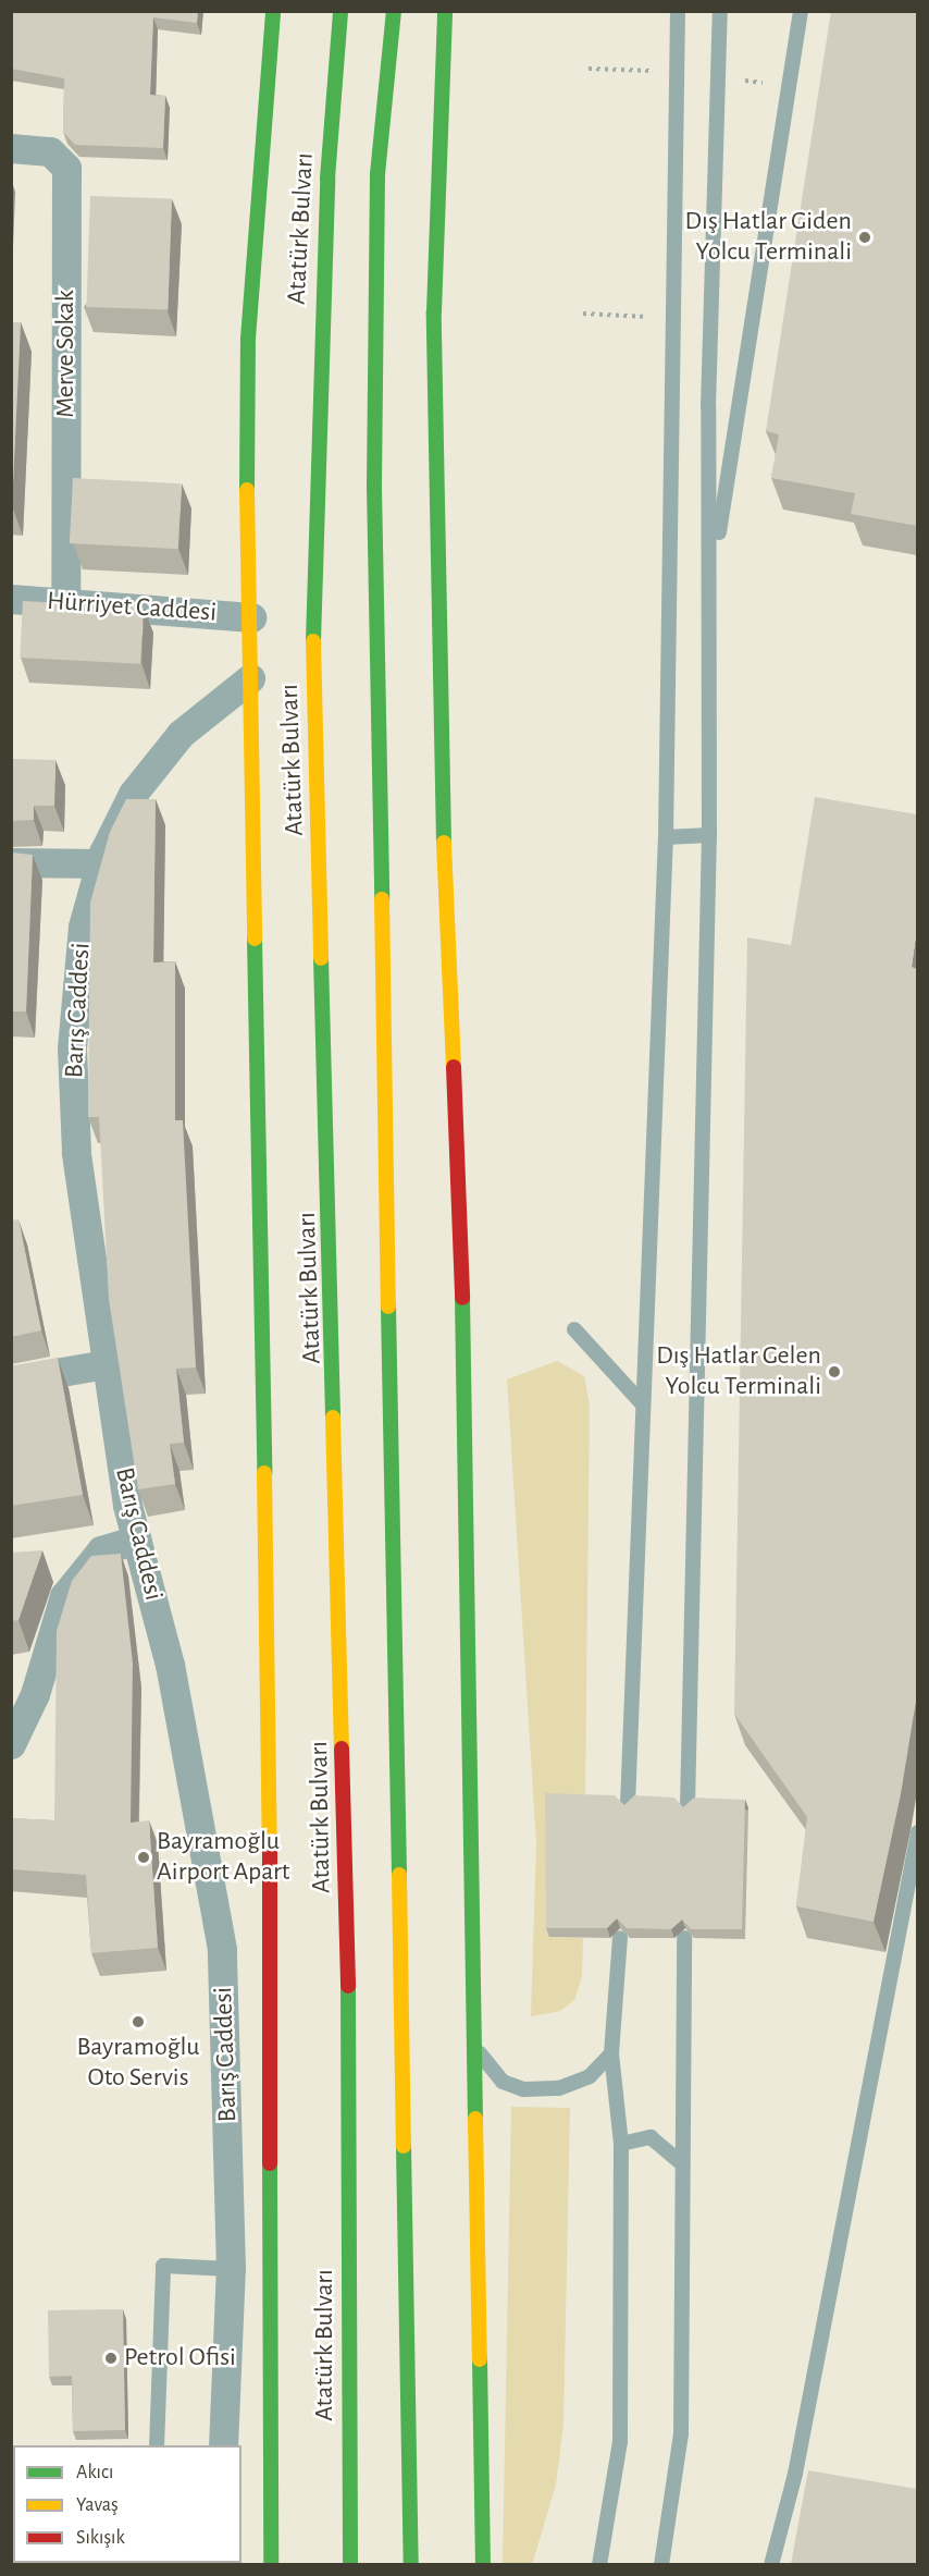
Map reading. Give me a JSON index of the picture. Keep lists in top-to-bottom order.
{
  "streets": {
    "highway": ["Atatürk Bulvarı"],
    "street": ["Merve Sokak", "Hürriyet Caddesi", "Barış Caddesi"]
  },
  "crossings": [
    ["Merve Sokak", "Hürriyet Caddesi"]
  ],
  "places": [
    "Dış Hatlar Giden Yolcu Terminali",
    "Dış Hatlar Gelen Yolcu Terminali",
    "Bayramoğlu Airport Apart",
    "Bayramoğlu Oto Servis",
    "Petrol Ofisi"
  ],
  "legend": ["Akıcı", "Yavaş", "Sıkışık"]
}
